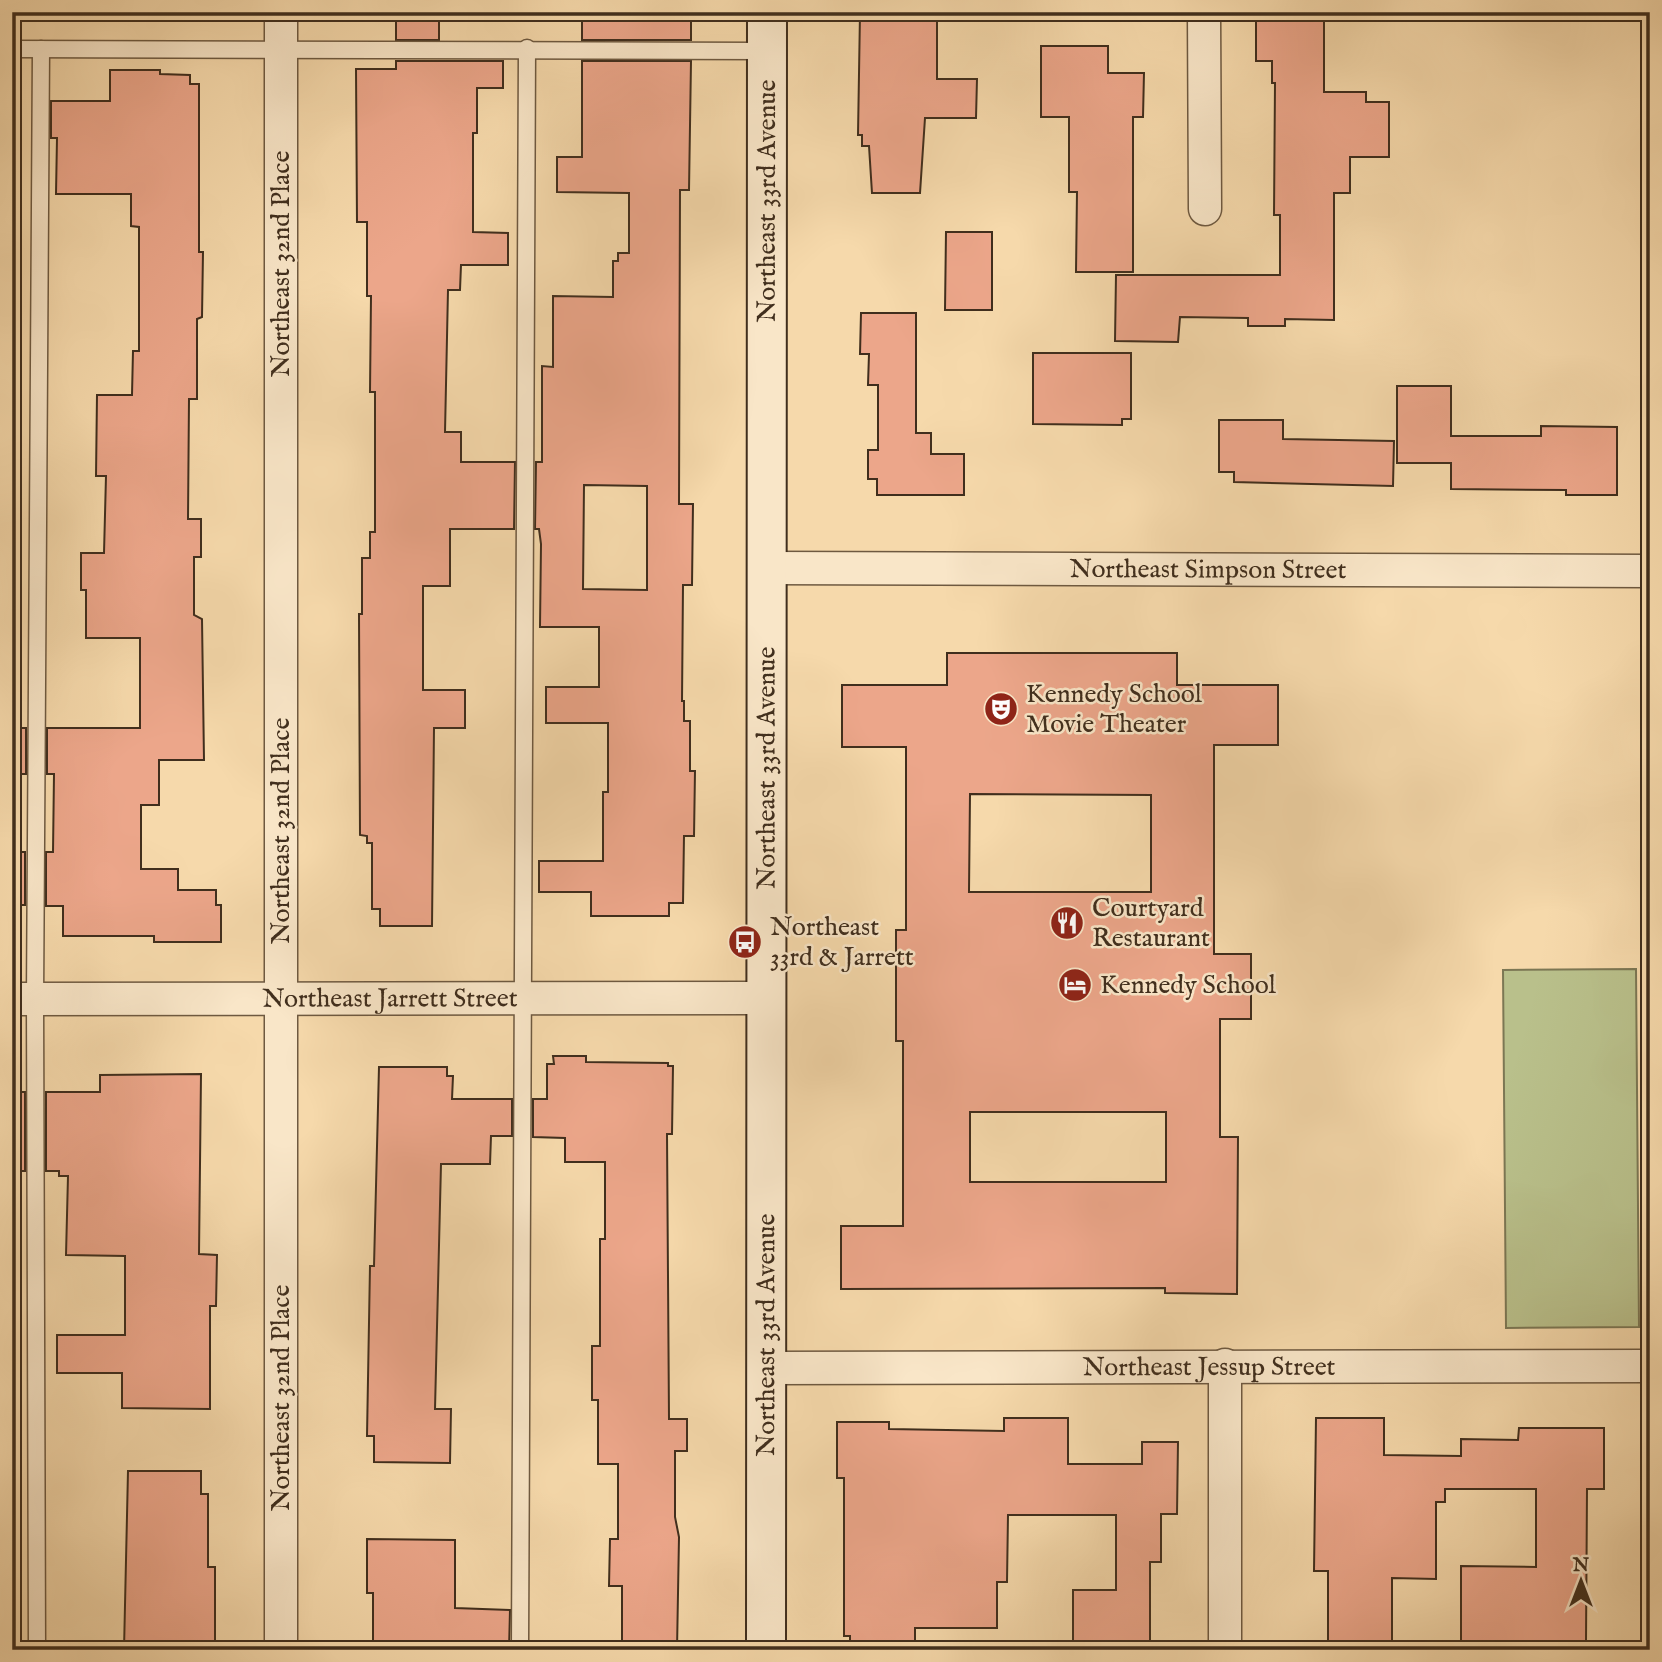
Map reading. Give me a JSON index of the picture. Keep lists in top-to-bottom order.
{
  "streets": {
    "main road": ["Northeast 33rd Avenue"],
    "street": [
      "Northeast 32nd Place",
      "Northeast Simpson Street",
      "Northeast Jarrett Street",
      "Northeast Jessup Street"
    ]
  },
  "crossings": [
    ["Northeast 33rd Avenue", "Northeast Simpson Street"],
    ["Northeast 33rd Avenue", "Northeast Jarrett Street"],
    ["Northeast 33rd Avenue", "Northeast Jessup Street"],
    ["Northeast 32nd Place", "Northeast Jarrett Street"]
  ],
  "places": {
    "theatre": ["Kennedy School Movie Theater"],
    "restaurant": ["Courtyard Restaurant"],
    "bus stop": ["Northeast 33rd & Jarrett"],
    "hotel": ["Kennedy School"]
  },
  "north": "top"
}
